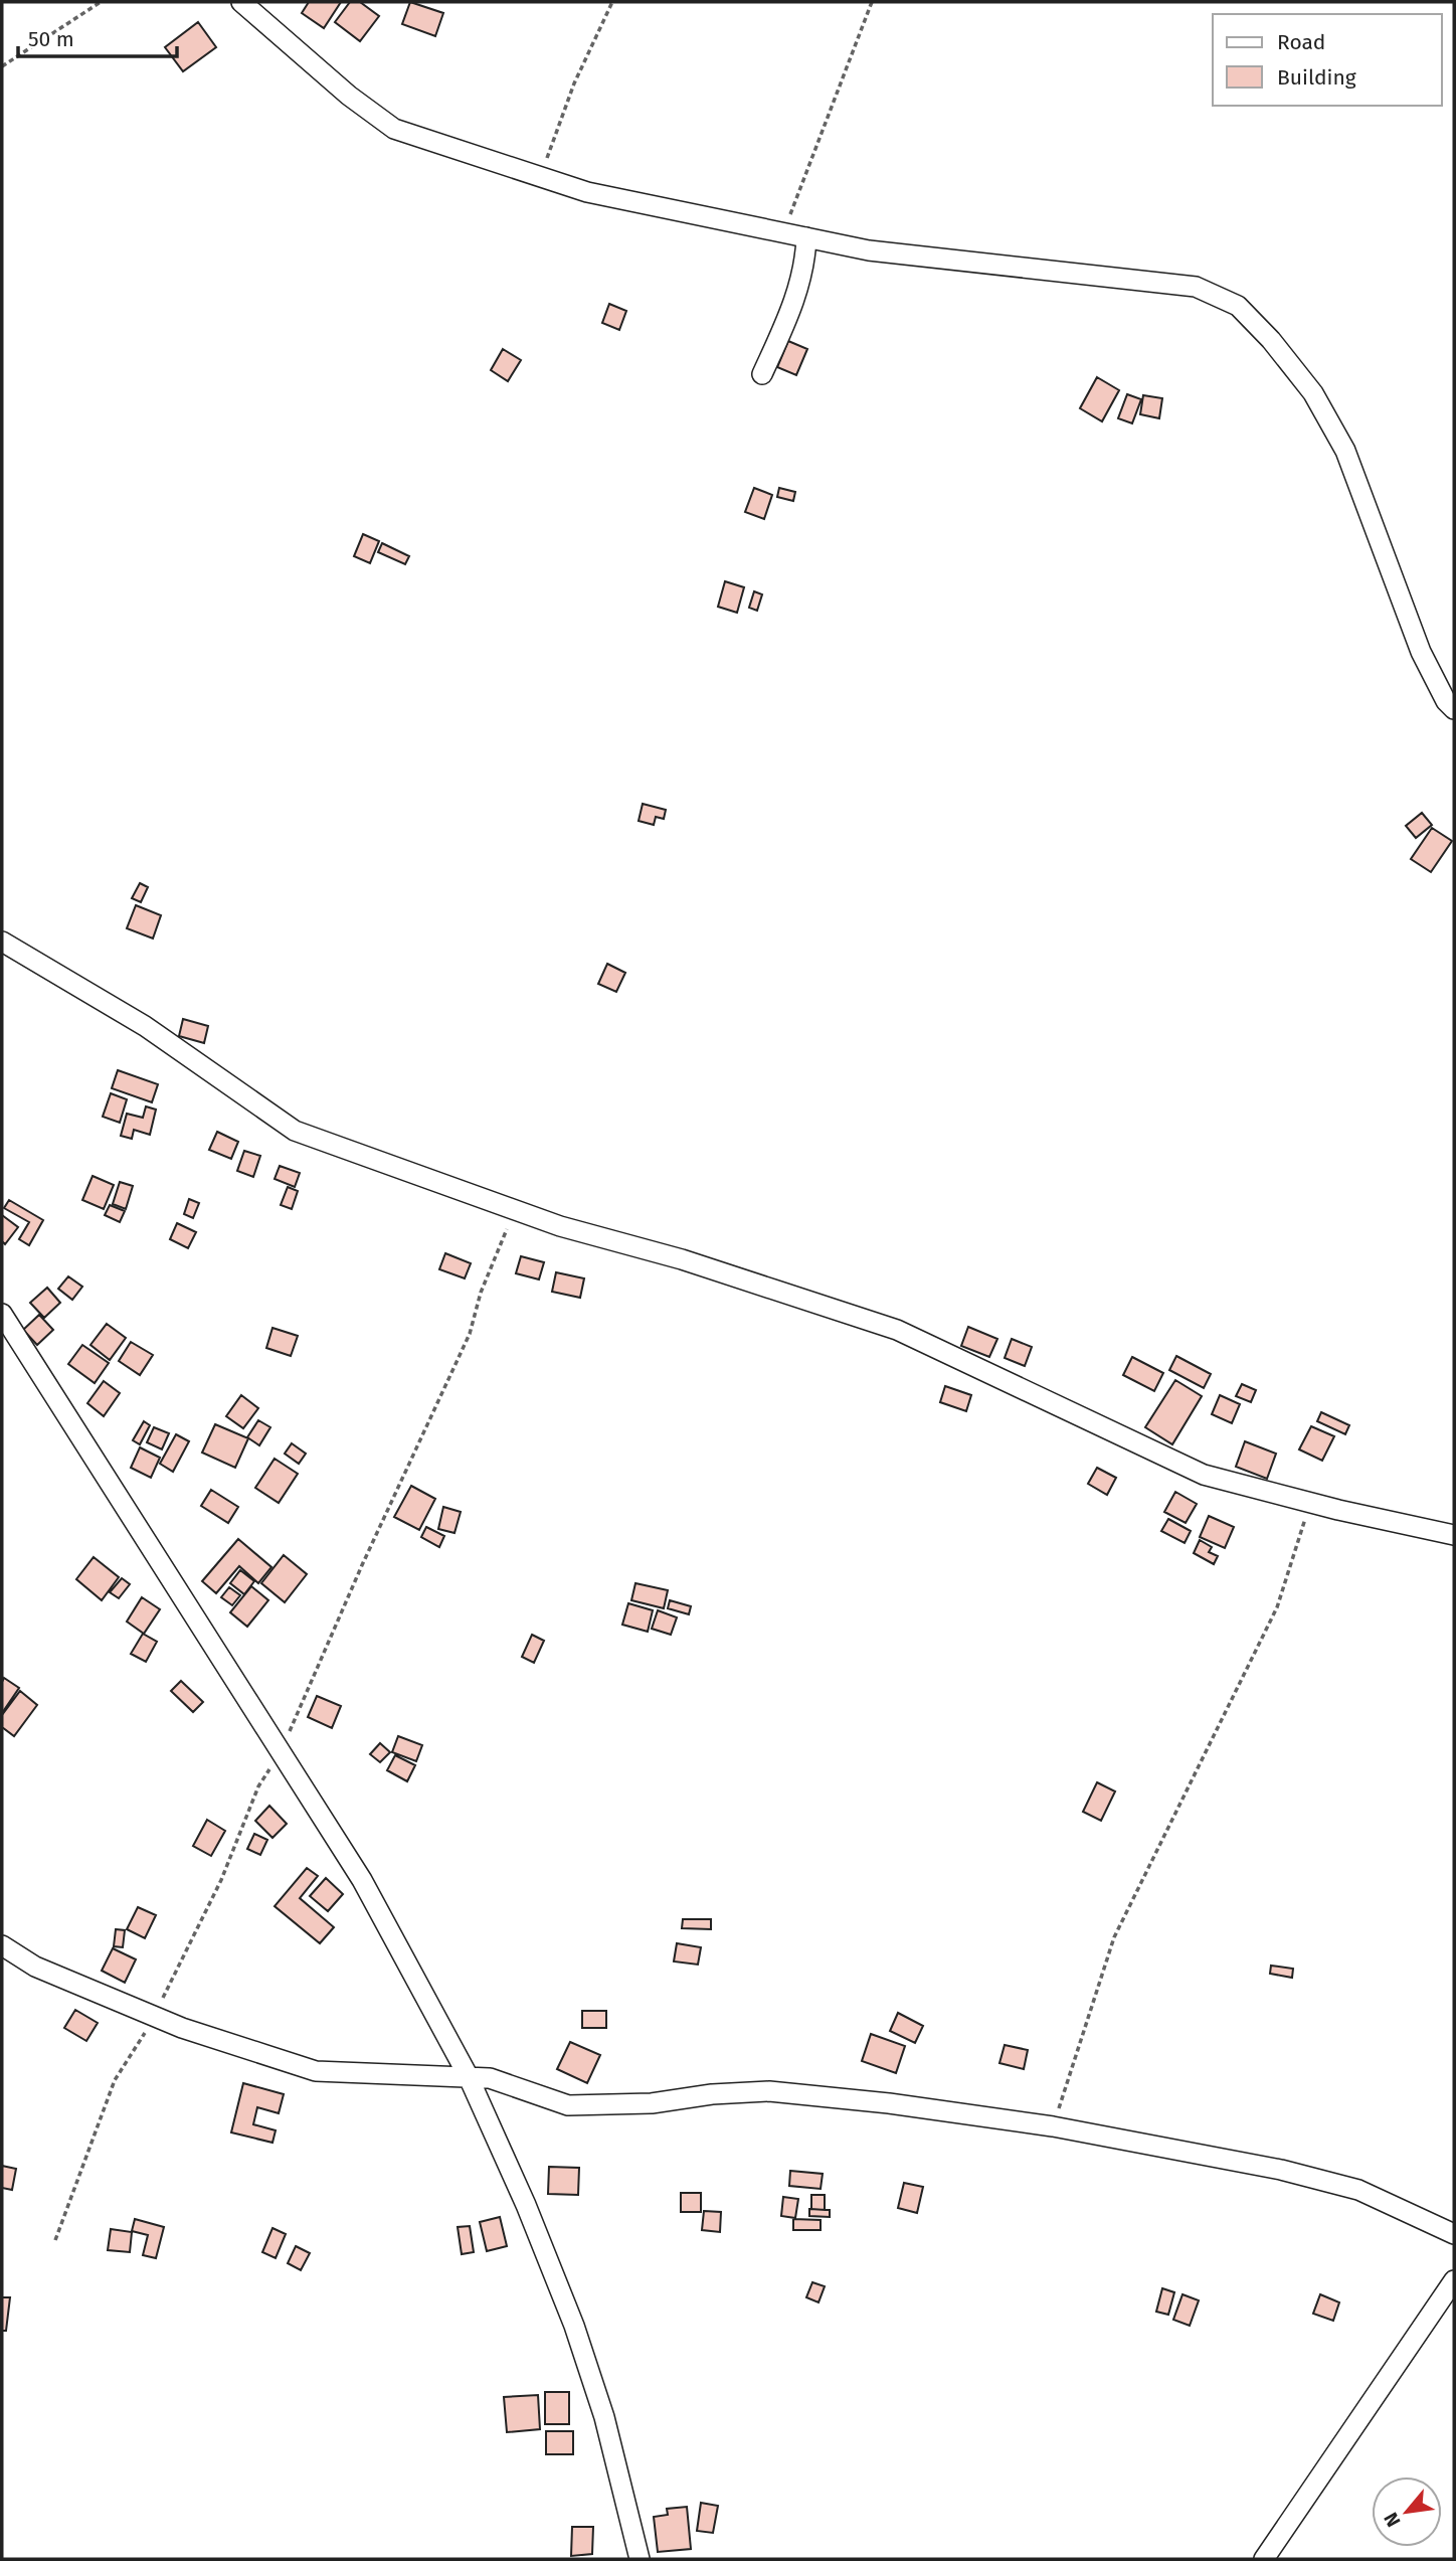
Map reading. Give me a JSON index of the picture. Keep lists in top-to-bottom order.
{
  "legend": ["Road", "Building"],
  "scale_bar": "50 m",
  "north": "bottom left"
}
